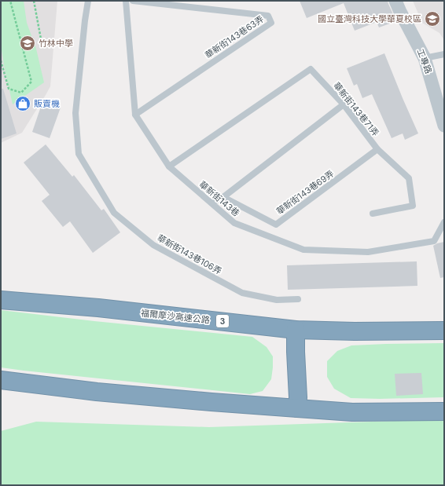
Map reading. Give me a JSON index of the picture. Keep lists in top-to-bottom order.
{
  "streets": {
    "highway": ["福爾摩沙高速公路", "3"],
    "street": ["工專路"],
    "lane": [
      "華新街143巷63弄",
      "華新街143巷71弄",
      "華新街143巷69弄",
      "華新街143巷",
      "華新街143巷106弄"
    ]
  },
  "crossings": [
    ["華新街143巷63弄", "華新街143巷"],
    ["華新街143巷71弄", "華新街143巷69弄"],
    ["華新街143巷71弄", "華新街143巷"]
  ],
  "places": {
    "school or university": ["國立臺灣科技大學華夏校區", "竹林中學"],
    "shop": ["販賣機"]
  }
}
